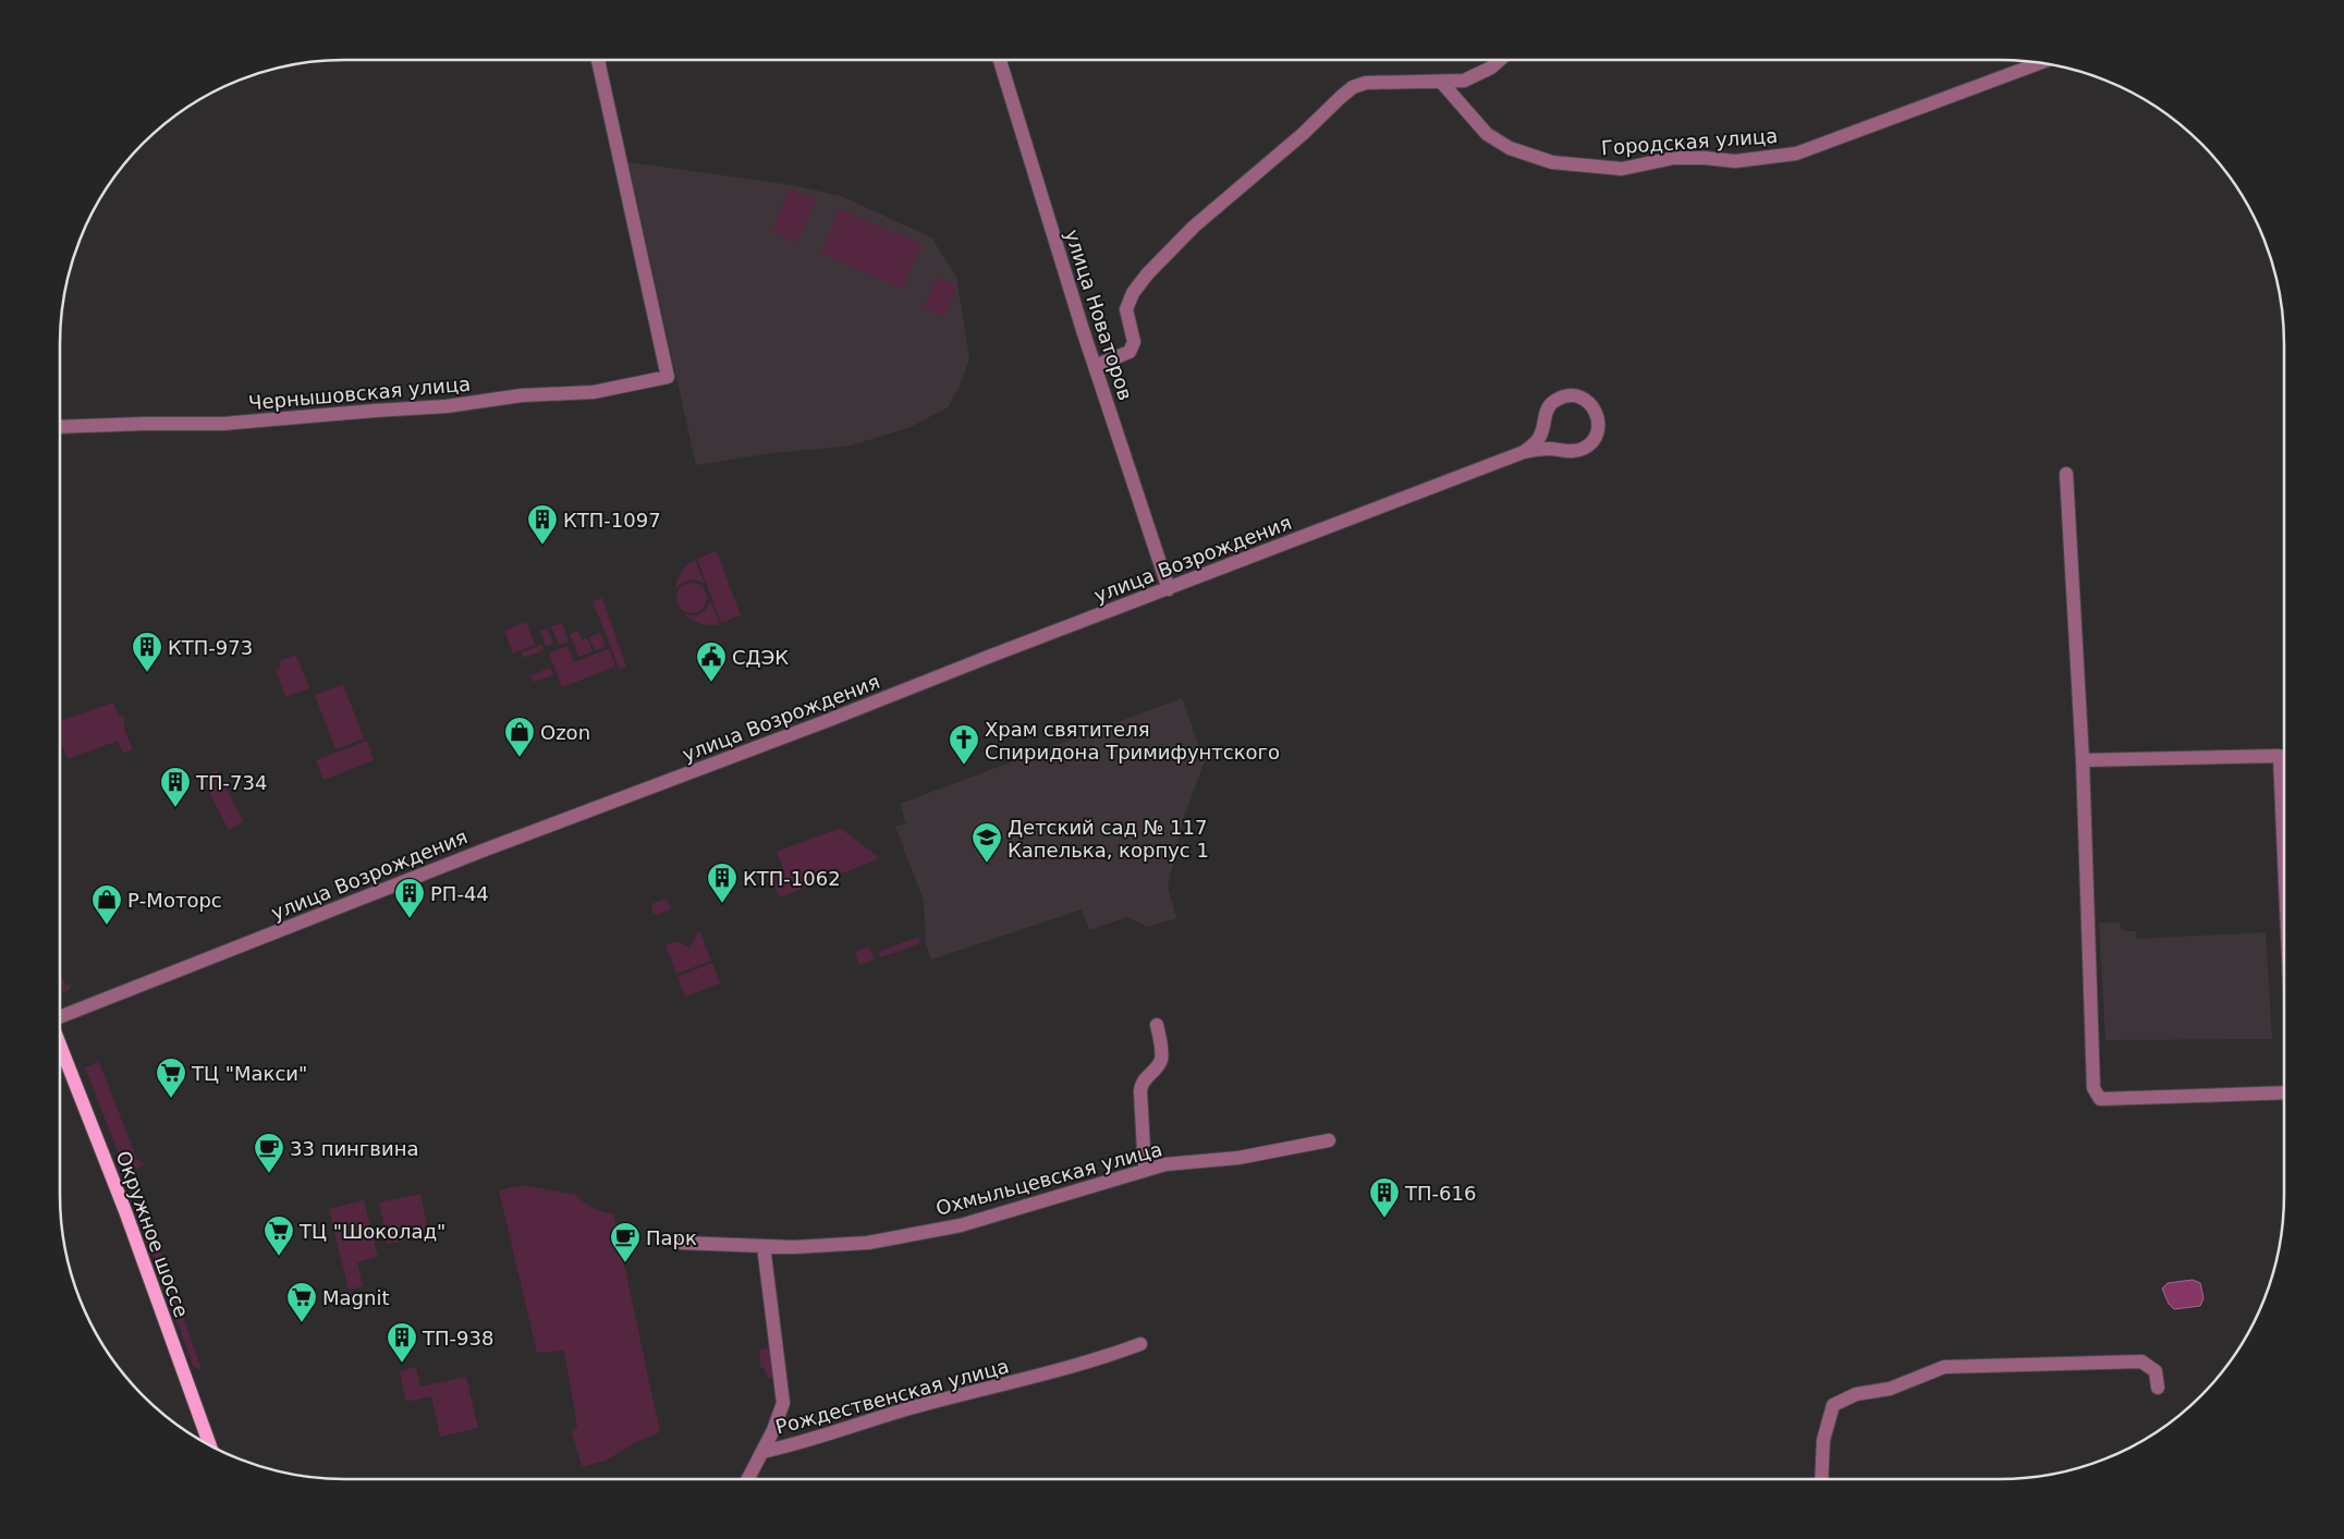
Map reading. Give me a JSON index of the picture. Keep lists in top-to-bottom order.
{
  "streets": {
    "main road": ["Окружное шоссе"],
    "street": [
      "Городская улица",
      "улица Новаторов",
      "Чернышовская улица",
      "улица Возрождения",
      "Охмыльцевская улица",
      "Рождественская улица"
    ]
  },
  "crossings": [
    ["улица Новаторов", "улица Возрождения"],
    ["Охмыльцевская улица", "Рождественская улица"]
  ],
  "places": {
    "building": [
      "КТП-1097",
      "КТП-973",
      "ТП-734",
      "КТП-1062",
      "РП-44",
      "ТП-616",
      "ТП-938"
    ],
    "public building": ["СДЭК"],
    "shop": ["Ozon", "Р-Моторс"],
    "church": ["Храм святителя Спиридона Тримифунтского"],
    "school or university": ["Детский сад № 117 Капелька, корпус 1"],
    "supermarket": ["ТЦ \"Макси\"", "ТЦ \"Шоколад\"", "Magnit"],
    "cafe": ["33 пингвина", "Парк"]
  }
}
